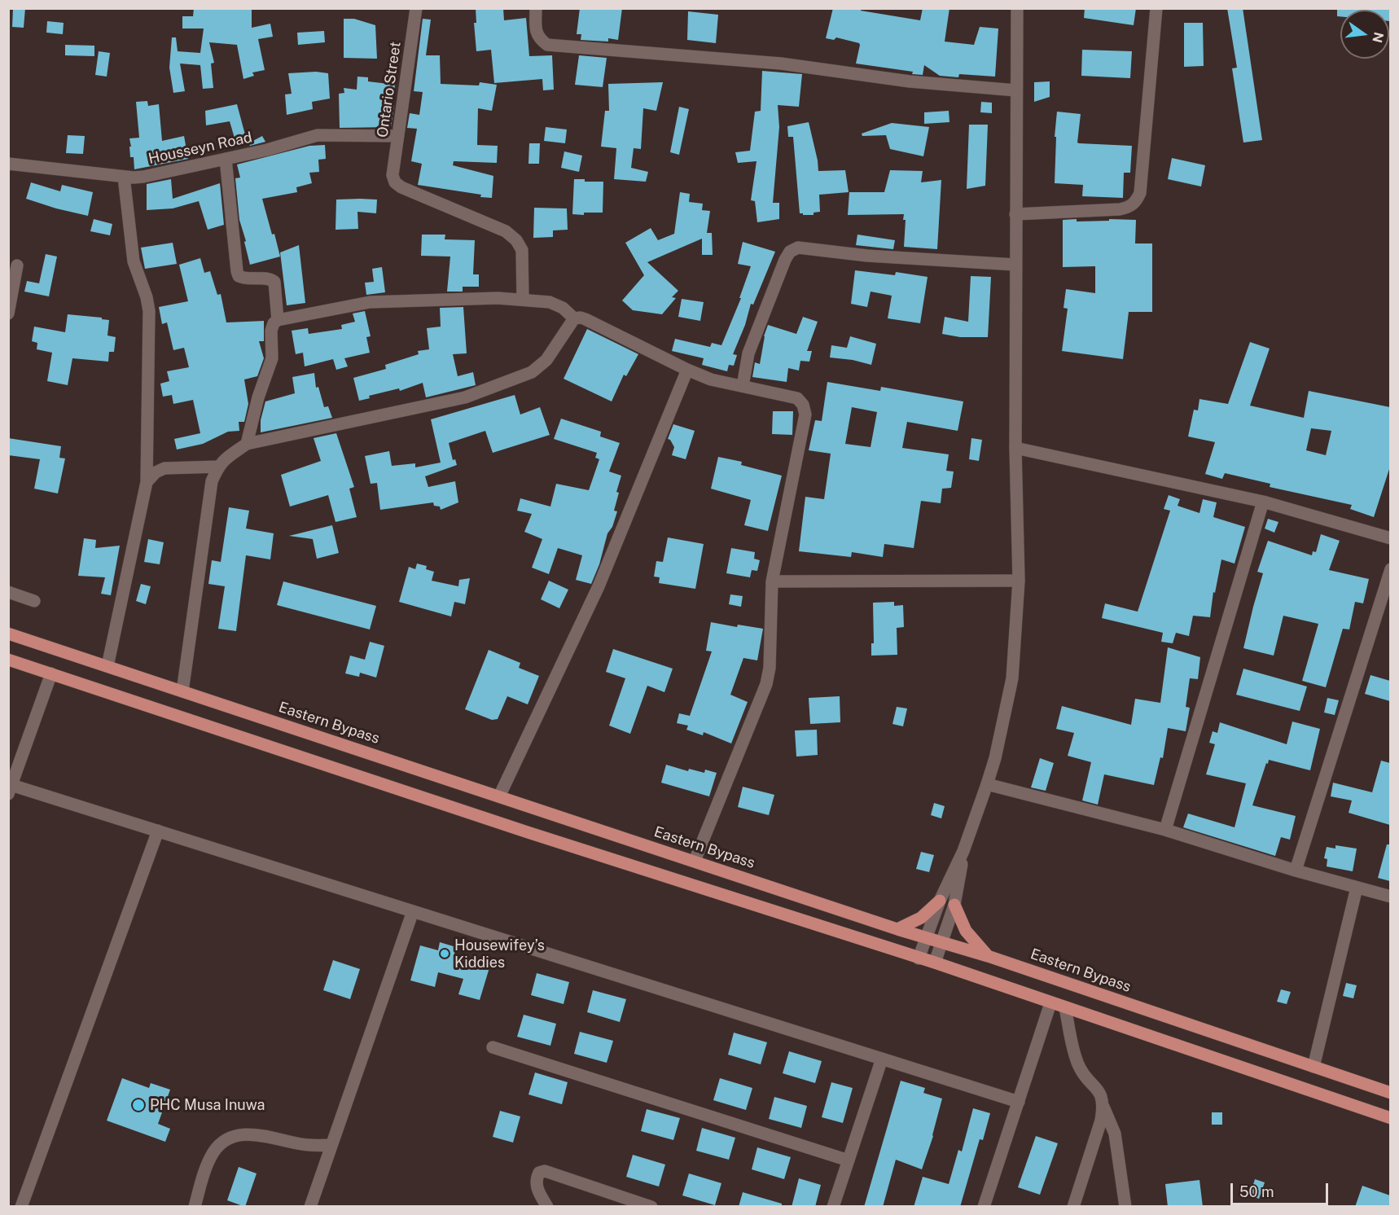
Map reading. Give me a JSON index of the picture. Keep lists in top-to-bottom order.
{
  "streets": {
    "main road": ["Eastern Bypass"],
    "street": ["Ontario Street", "Housseyn Road"]
  },
  "crossings": [
    ["Ontario Street", "Housseyn Road"]
  ],
  "places": ["Housewifey’s Kiddies", "PHC Musa Inuwa"],
  "scale_bar": "50 m",
  "north": "right"
}
